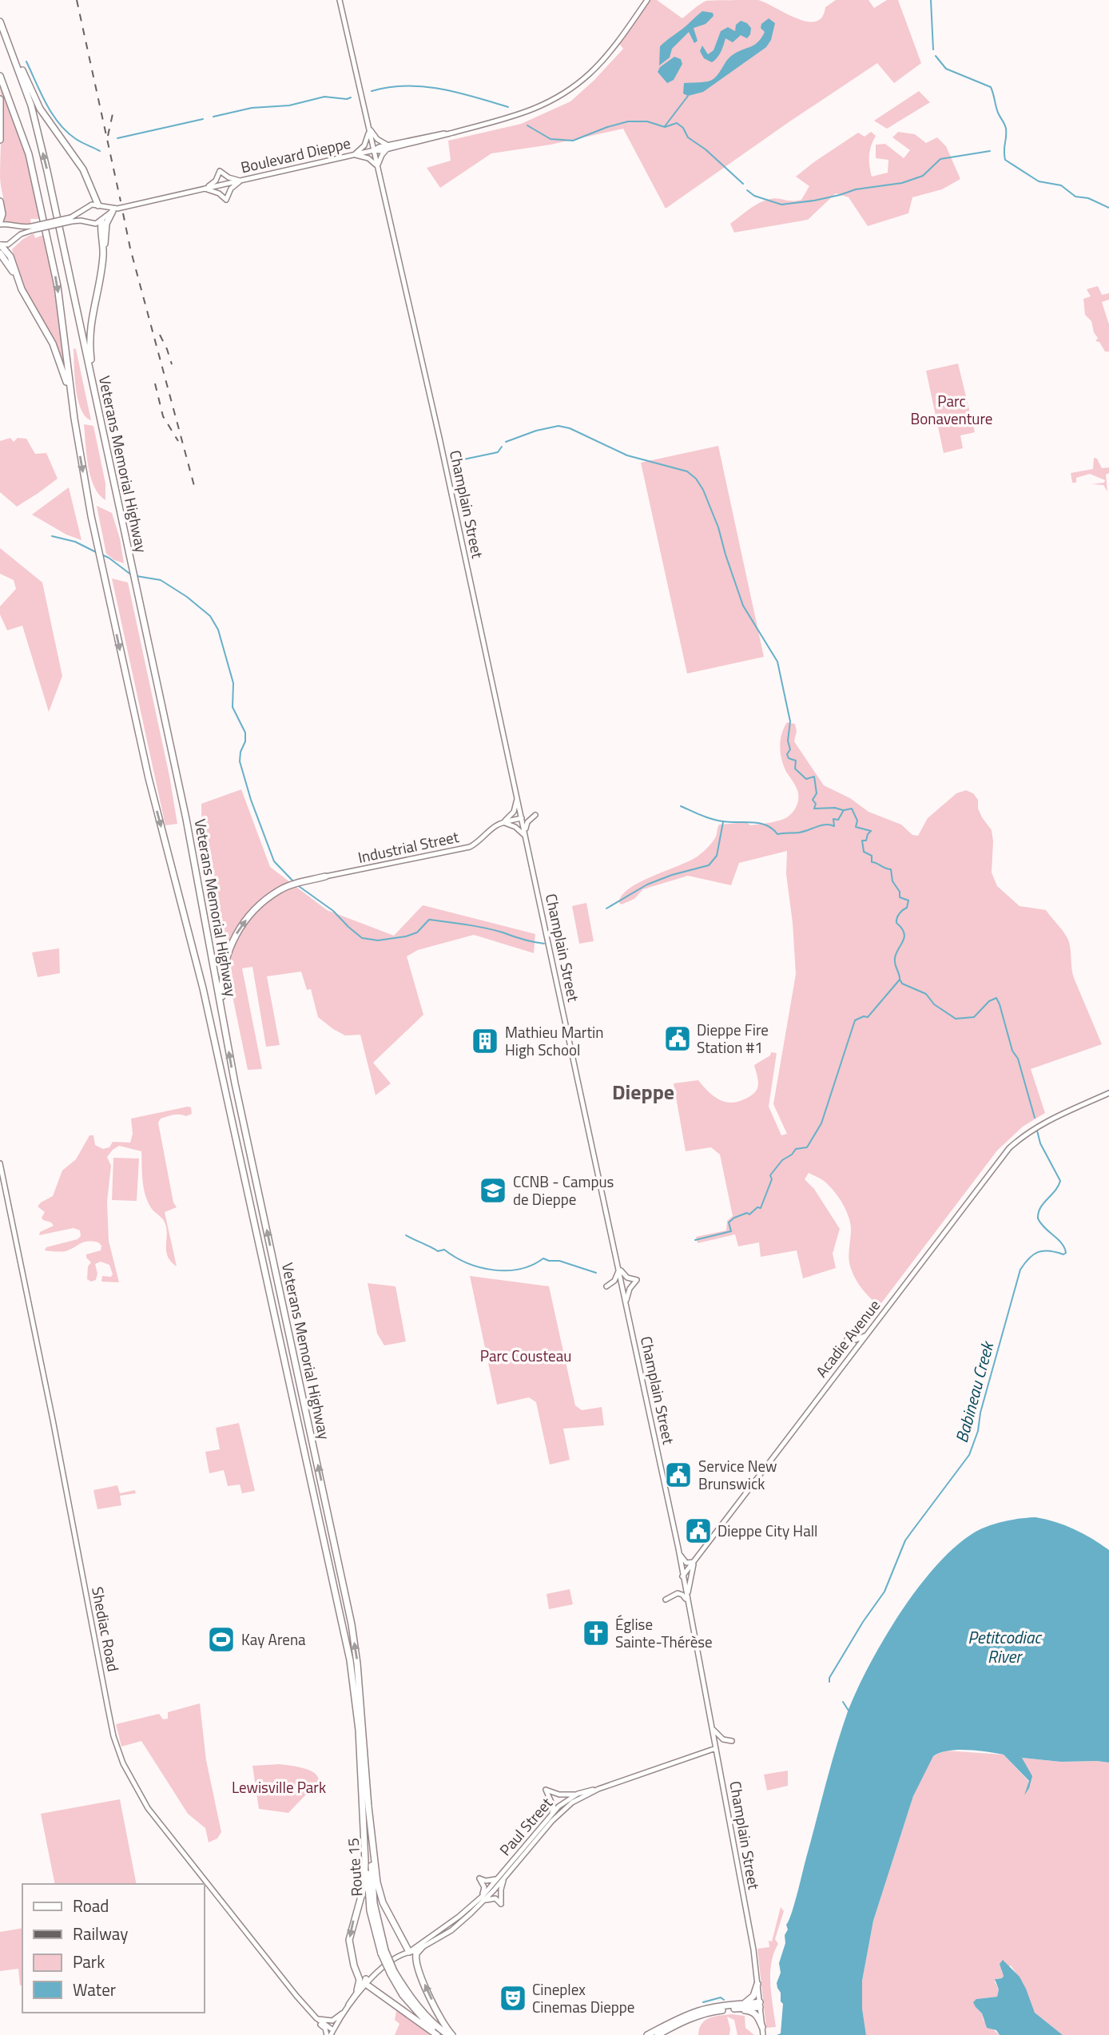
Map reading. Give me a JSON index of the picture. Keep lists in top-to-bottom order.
{
  "streets": {
    "highway": ["Veterans Memorial Highway", "Route 15"],
    "main road": [
      "Boulevard Dieppe",
      "Champlain Street",
      "Industrial Street",
      "Acadie Avenue",
      "Shediac Road",
      "Paul Street"
    ]
  },
  "crossings": [
    ["Boulevard Dieppe", "Champlain Street"],
    ["Veterans Memorial Highway", "Route 15"],
    ["Champlain Street", "Industrial Street"],
    ["Champlain Street", "Acadie Avenue"],
    ["Champlain Street", "Paul Street"]
  ],
  "districts": ["Dieppe"],
  "water": ["Babineau Creek", "Petitcodiac River"],
  "parks": ["Parc Bonaventure", "Parc Cousteau", "Lewisville Park"],
  "places": {
    "public building": ["Dieppe Fire Station #1", "Service New Brunswick", "Dieppe City Hall"],
    "building": ["Mathieu Martin High School"],
    "school or university": ["CCNB - Campus de Dieppe"],
    "church": ["Église Sainte-Thérèse"],
    "sports": ["Kay Arena"],
    "theatre": ["Cineplex Cinemas Dieppe"]
  },
  "legend": [
    "Road",
    "Railway",
    "Park",
    "Water"
  ]
}
